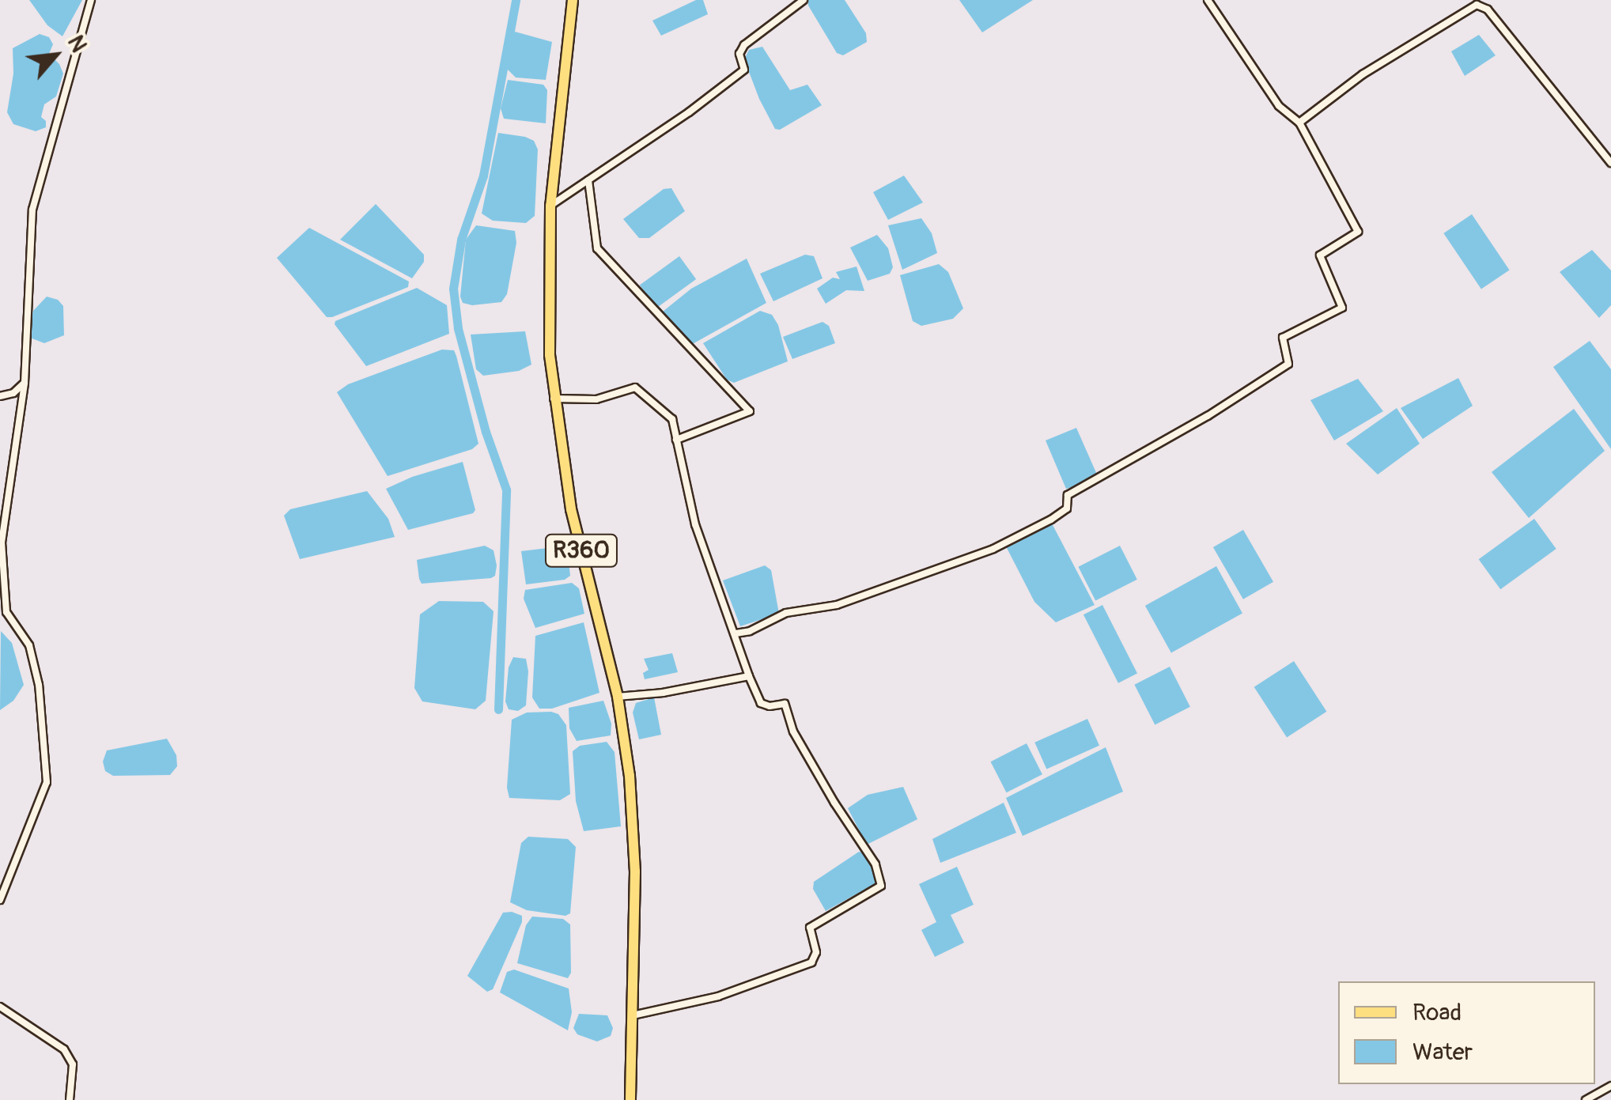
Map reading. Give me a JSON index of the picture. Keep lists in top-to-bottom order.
{
  "streets": {
    "main road": ["R360"]
  },
  "legend": ["Road", "Water"],
  "north": "top right"
}
